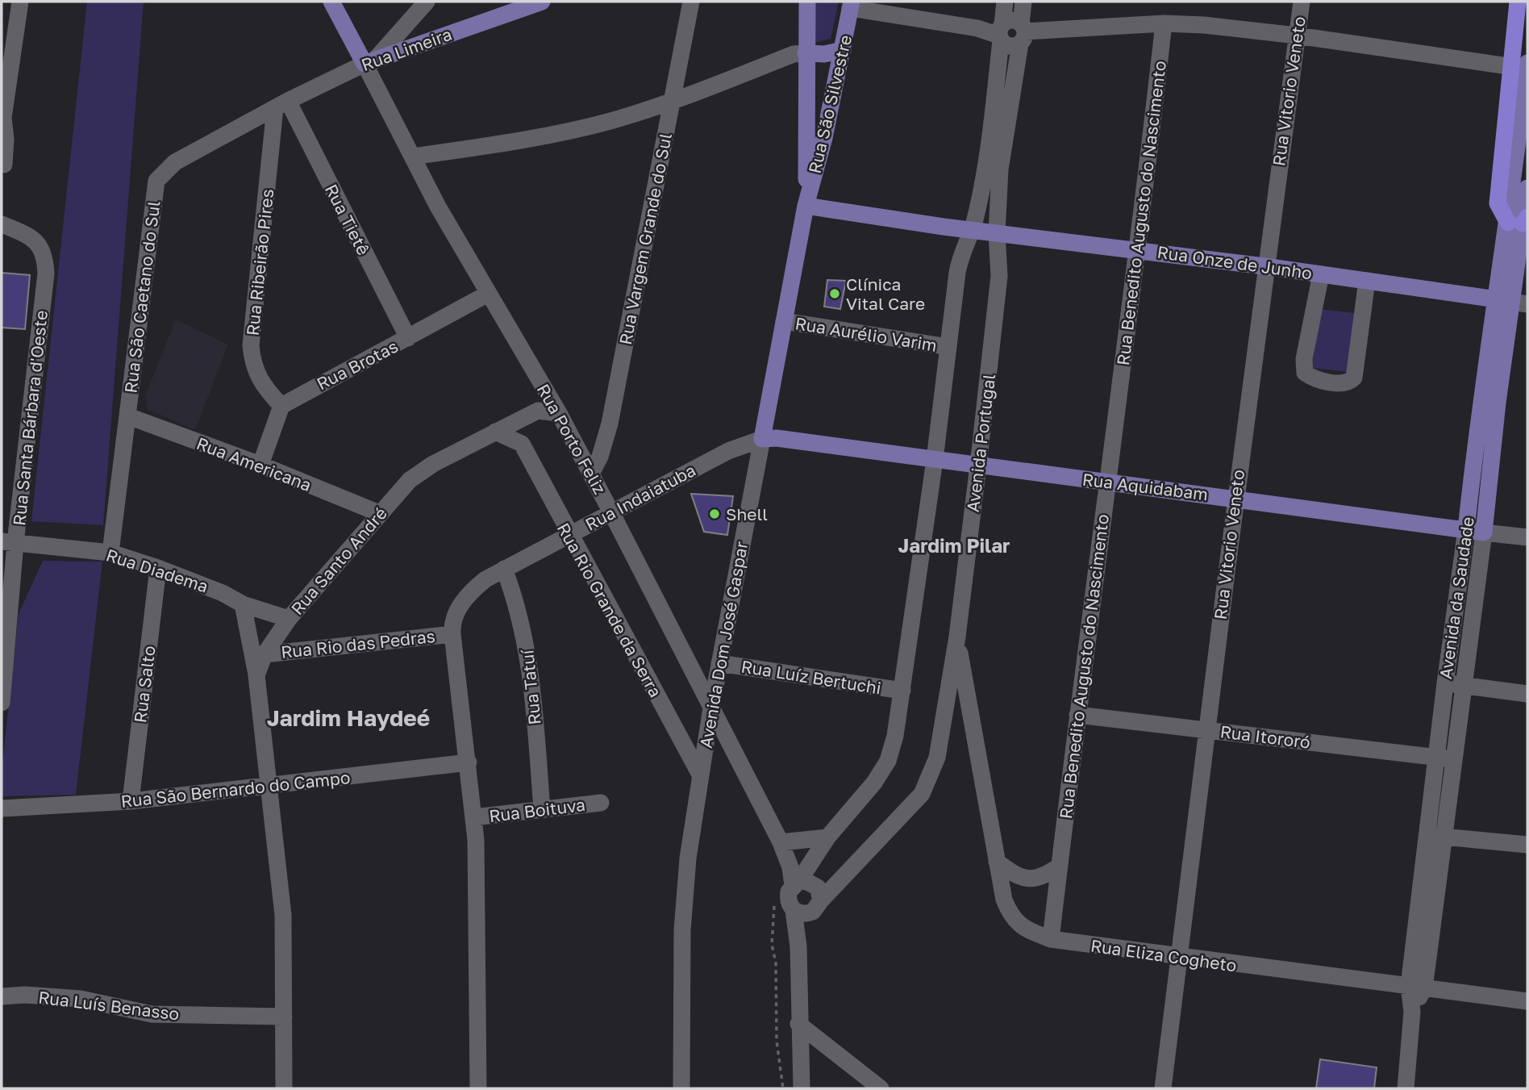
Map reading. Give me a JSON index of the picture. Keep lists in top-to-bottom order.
{
  "streets": {
    "main road": [
      "Rua Limeira",
      "Rua São Silvestre",
      "Rua Onze de Junho",
      "Rua Porto Feliz",
      "Rua Aquidabam",
      "Avenida da Saudade",
      "Avenida Dom José Gaspar"
    ],
    "street": [
      "Rua Vitorio Veneto",
      "Rua Benedito Augusto do Nascimento",
      "Rua Tietê",
      "Rua Vargem Grande do Sul",
      "Rua Ribeirão Pires",
      "Rua São Caetano do Sul",
      "Rua Aurélio Varim",
      "Rua Brotas",
      "Rua Santa Bárbara d'Oeste",
      "Avenida Portugal",
      "Rua Americana",
      "Rua Indaiatuba",
      "Rua Santo André",
      "Rua Diadema",
      "Rua Rio Grande da Serra",
      "Rua Rio das Pedras",
      "Rua Luíz Bertuchi",
      "Rua Salto",
      "Rua Tatuí",
      "Rua Itororó",
      "Rua São Bernardo do Campo",
      "Rua Boituva",
      "Rua Eliza Cogheto",
      "Rua Luís Benasso"
    ]
  },
  "crossings": [
    ["Rua Limeira", "Rua Tietê"],
    ["Rua Limeira", "Rua Ribeirão Pires"],
    ["Rua Limeira", "Rua São Caetano do Sul"],
    ["Rua Limeira", "Rua Porto Feliz"],
    ["Rua Vitorio Veneto", "Rua Onze de Junho"],
    ["Rua Vitorio Veneto", "Rua Aquidabam"],
    ["Rua Vitorio Veneto", "Rua Itororó"],
    ["Rua Vitorio Veneto", "Rua Eliza Cogheto"],
    ["Rua São Silvestre", "Rua Onze de Junho"],
    ["Rua São Silvestre", "Avenida Dom José Gaspar"],
    ["Rua Benedito Augusto do Nascimento", "Rua Onze de Junho"],
    ["Rua Benedito Augusto do Nascimento", "Rua Aquidabam"],
    ["Rua Benedito Augusto do Nascimento", "Rua Itororó"],
    ["Rua Benedito Augusto do Nascimento", "Rua Eliza Cogheto"],
    ["Rua Tietê", "Rua Ribeirão Pires"],
    ["Rua Tietê", "Rua São Caetano do Sul"],
    ["Rua Tietê", "Rua Brotas"],
    ["Rua Vargem Grande do Sul", "Rua Porto Feliz"],
    ["Rua Ribeirão Pires", "Rua São Caetano do Sul"],
    ["Rua Ribeirão Pires", "Rua Brotas"],
    ["Rua Onze de Junho", "Avenida Portugal"],
    ["Rua Onze de Junho", "Avenida da Saudade"],
    ["Rua Onze de Junho", "Avenida Dom José Gaspar"],
    ["Rua São Caetano do Sul", "Rua Americana"],
    ["Rua São Caetano do Sul", "Rua Diadema"],
    ["Rua Aurélio Varim", "Avenida Dom José Gaspar"],
    ["Rua Brotas", "Rua Porto Feliz"],
    ["Rua Santa Bárbara d'Oeste", "Rua Diadema"],
    ["Rua Porto Feliz", "Avenida Portugal"],
    ["Rua Porto Feliz", "Rua Indaiatuba"],
    ["Rua Porto Feliz", "Avenida Dom José Gaspar"],
    ["Avenida Portugal", "Rua Aquidabam"],
    ["Avenida Portugal", "Rua Eliza Cogheto"],
    ["Rua Americana", "Rua Santo André"],
    ["Rua Aquidabam", "Rua Indaiatuba"],
    ["Rua Aquidabam", "Avenida da Saudade"],
    ["Rua Aquidabam", "Avenida Dom José Gaspar"],
    ["Rua Indaiatuba", "Rua Rio Grande da Serra"],
    ["Rua Indaiatuba", "Rua Rio das Pedras"],
    ["Rua Indaiatuba", "Avenida Dom José Gaspar"],
    ["Rua Indaiatuba", "Rua Tatuí"],
    ["Rua Indaiatuba", "Rua São Bernardo do Campo"],
    ["Rua Indaiatuba", "Rua Boituva"],
    ["Rua Santo André", "Rua Diadema"],
    ["Rua Santo André", "Rua Rio das Pedras"],
    ["Rua Santo André", "Rua São Bernardo do Campo"],
    ["Rua Santo André", "Rua Luís Benasso"],
    ["Rua Diadema", "Rua Salto"],
    ["Avenida da Saudade", "Rua Itororó"],
    ["Avenida da Saudade", "Rua Eliza Cogheto"],
    ["Rua Rio Grande da Serra", "Avenida Dom José Gaspar"],
    ["Avenida Dom José Gaspar", "Rua Luíz Bertuchi"],
    ["Rua Salto", "Rua São Bernardo do Campo"],
    ["Rua Tatuí", "Rua Boituva"]
  ],
  "districts": ["Jardim Pilar", "Jardim Haydeé"],
  "places": ["Clínica Vital Care", "Shell"]
}
